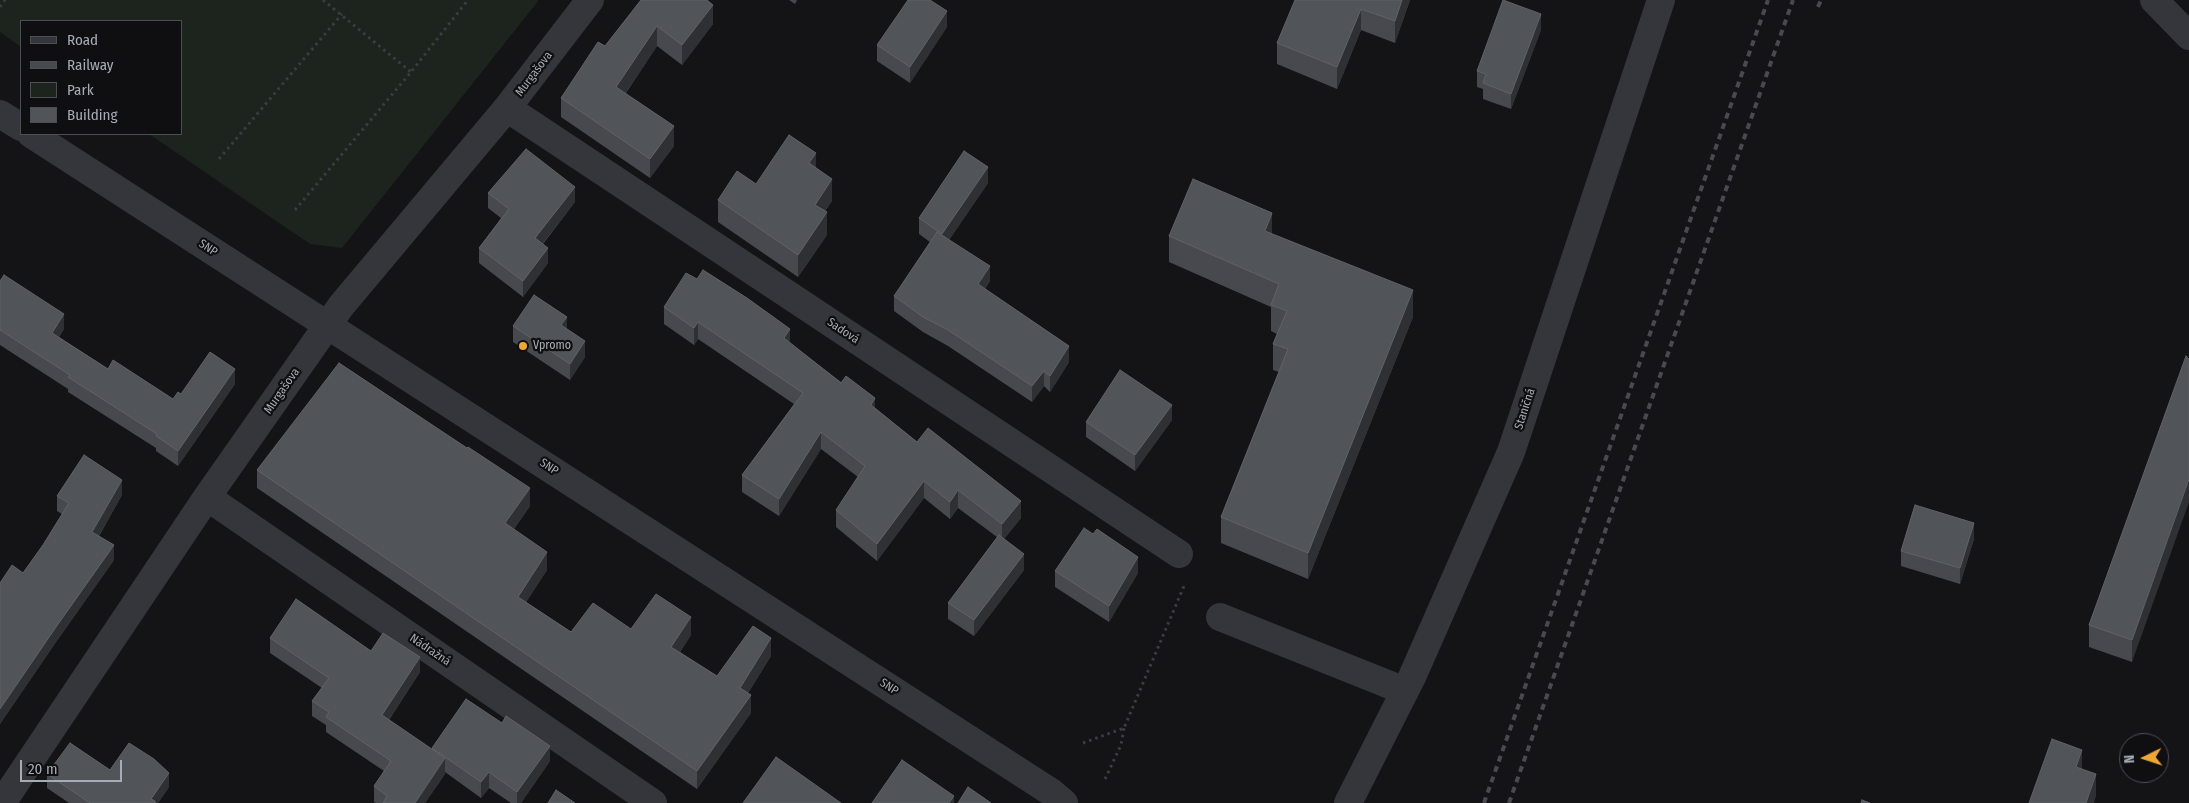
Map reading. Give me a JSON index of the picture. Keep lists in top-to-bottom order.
{
  "streets": {
    "street": [
      "Murgašova",
      "SNP",
      "Sadová",
      "Staničná",
      "Nádražná"
    ]
  },
  "crossings": [
    ["Murgašova", "SNP"],
    ["Murgašova", "Sadová"],
    ["Murgašova", "Nádražná"]
  ],
  "places": ["Vpromo"],
  "legend": [
    "Road",
    "Railway",
    "Park",
    "Building"
  ],
  "scale_bar": "20 m",
  "north": "left"
}
